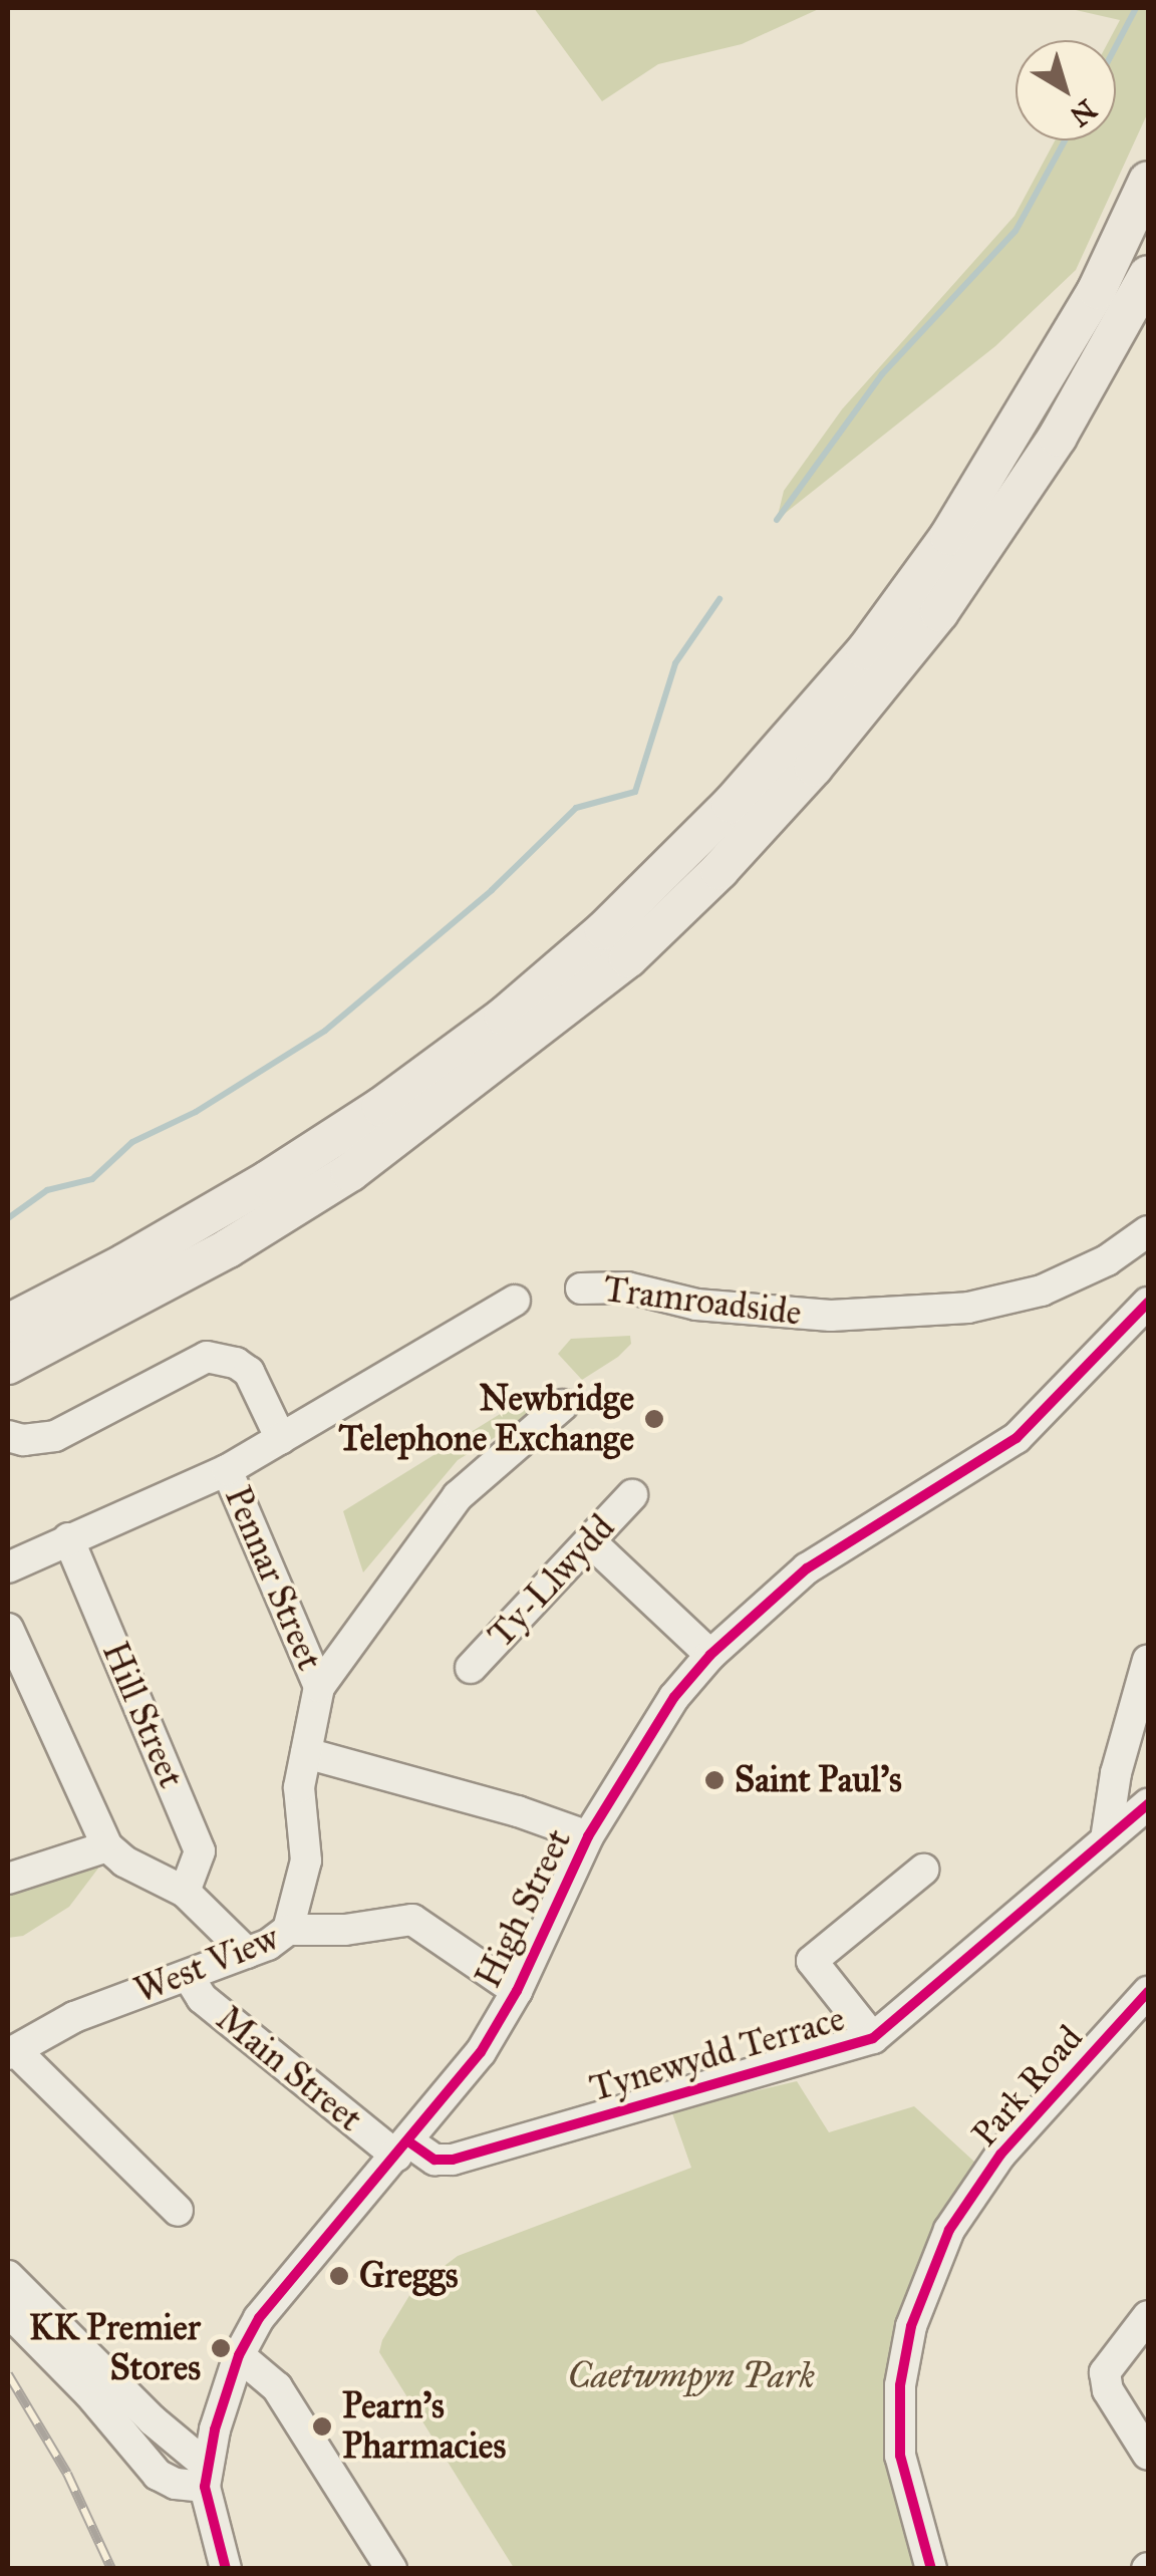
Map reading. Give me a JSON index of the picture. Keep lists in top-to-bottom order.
{
  "streets": {
    "street": [
      "Tramroadside",
      "Pennar Street",
      "Ty-Llwydd",
      "Hill Street",
      "High Street",
      "West View",
      "Tynewydd Terrace",
      "Main Street",
      "Park Road"
    ]
  },
  "crossings": [
    ["High Street", "West View"],
    ["High Street", "Tynewydd Terrace"],
    ["High Street", "Main Street"],
    ["West View", "Main Street"],
    ["Tynewydd Terrace", "Main Street"]
  ],
  "parks": ["Caetwmpyn Park"],
  "places": [
    "Newbridge Telephone Exchange",
    "Saint Paul's",
    "Greggs",
    "KK Premier Stores",
    "Pearn's Pharmacies"
  ],
  "north": "bottom right"
}
